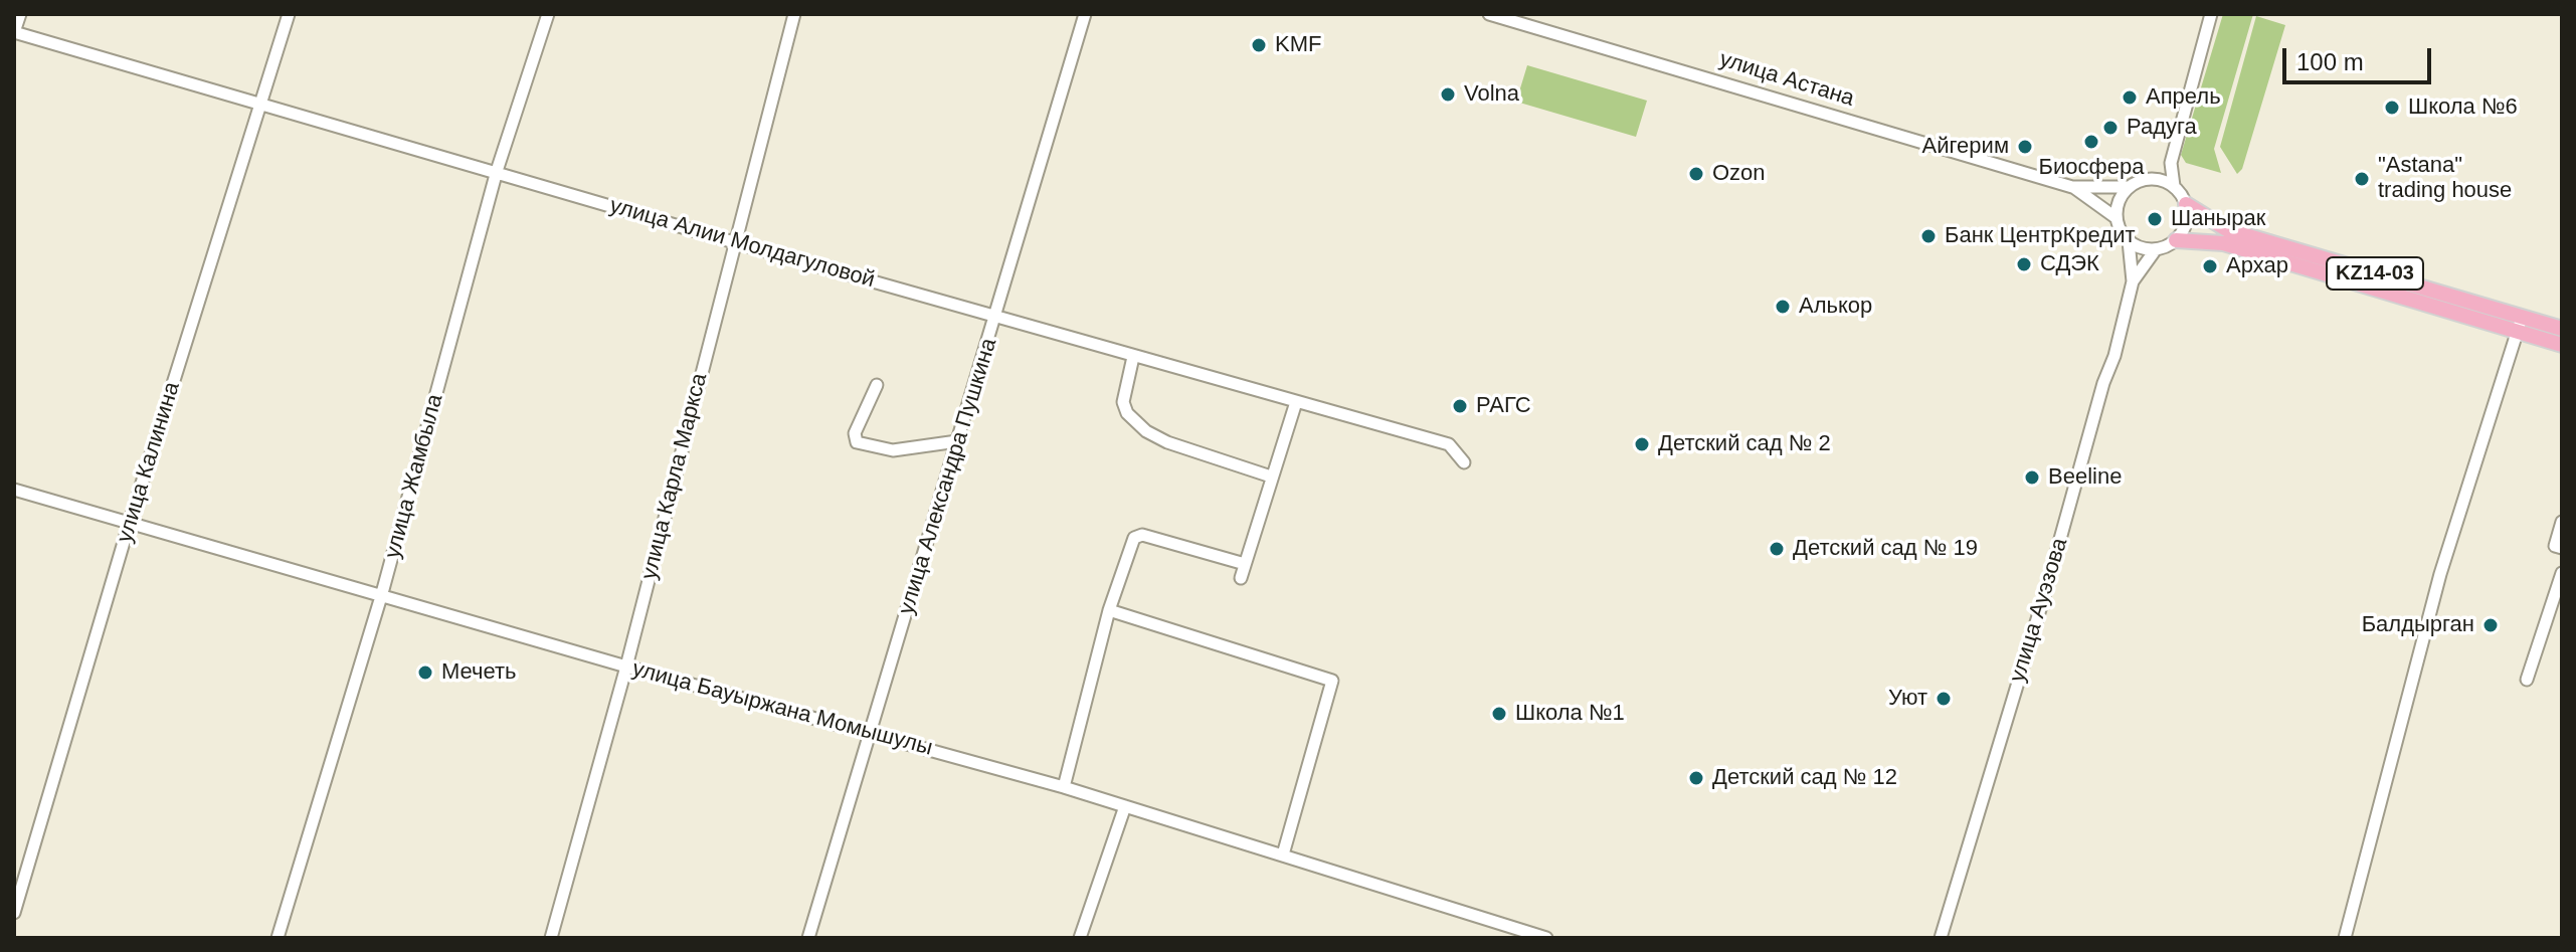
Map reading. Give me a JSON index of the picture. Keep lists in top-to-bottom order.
{
  "streets": {
    "main road": ["KZ14-03"],
    "street": [
      "улица Астана",
      "улица Алии Молдагуловой",
      "улица Калинина",
      "улица Жамбыла",
      "улица Карла Маркса",
      "улица Александра Пушкина",
      "улица Ауэзова",
      "улица Бауыржана Момышулы"
    ]
  },
  "crossings": [
    ["улица Алии Молдагуловой", "улица Калинина"],
    ["улица Алии Молдагуловой", "улица Жамбыла"],
    ["улица Алии Молдагуловой", "улица Карла Маркса"],
    ["улица Алии Молдагуловой", "улица Александра Пушкина"],
    ["улица Калинина", "улица Бауыржана Момышулы"],
    ["улица Жамбыла", "улица Бауыржана Момышулы"],
    ["улица Карла Маркса", "улица Бауыржана Момышулы"],
    ["улица Александра Пушкина", "улица Бауыржана Момышулы"]
  ],
  "places": [
    "KMF",
    "Volna",
    "Апрель",
    "Школа №6",
    "Радуга",
    "Биосфера",
    "Айгерим",
    "Ozon",
    "\"Astana\" trading house",
    "Шанырак",
    "Банк ЦентрКредит",
    "СДЭК",
    "Архар",
    "Алькор",
    "РАГС",
    "Детский сад № 2",
    "Beeline",
    "Детский сад № 19",
    "Балдырган",
    "Мечеть",
    "Уют",
    "Школа №1",
    "Детский сад № 12"
  ],
  "scale_bar": "100 m"
}
